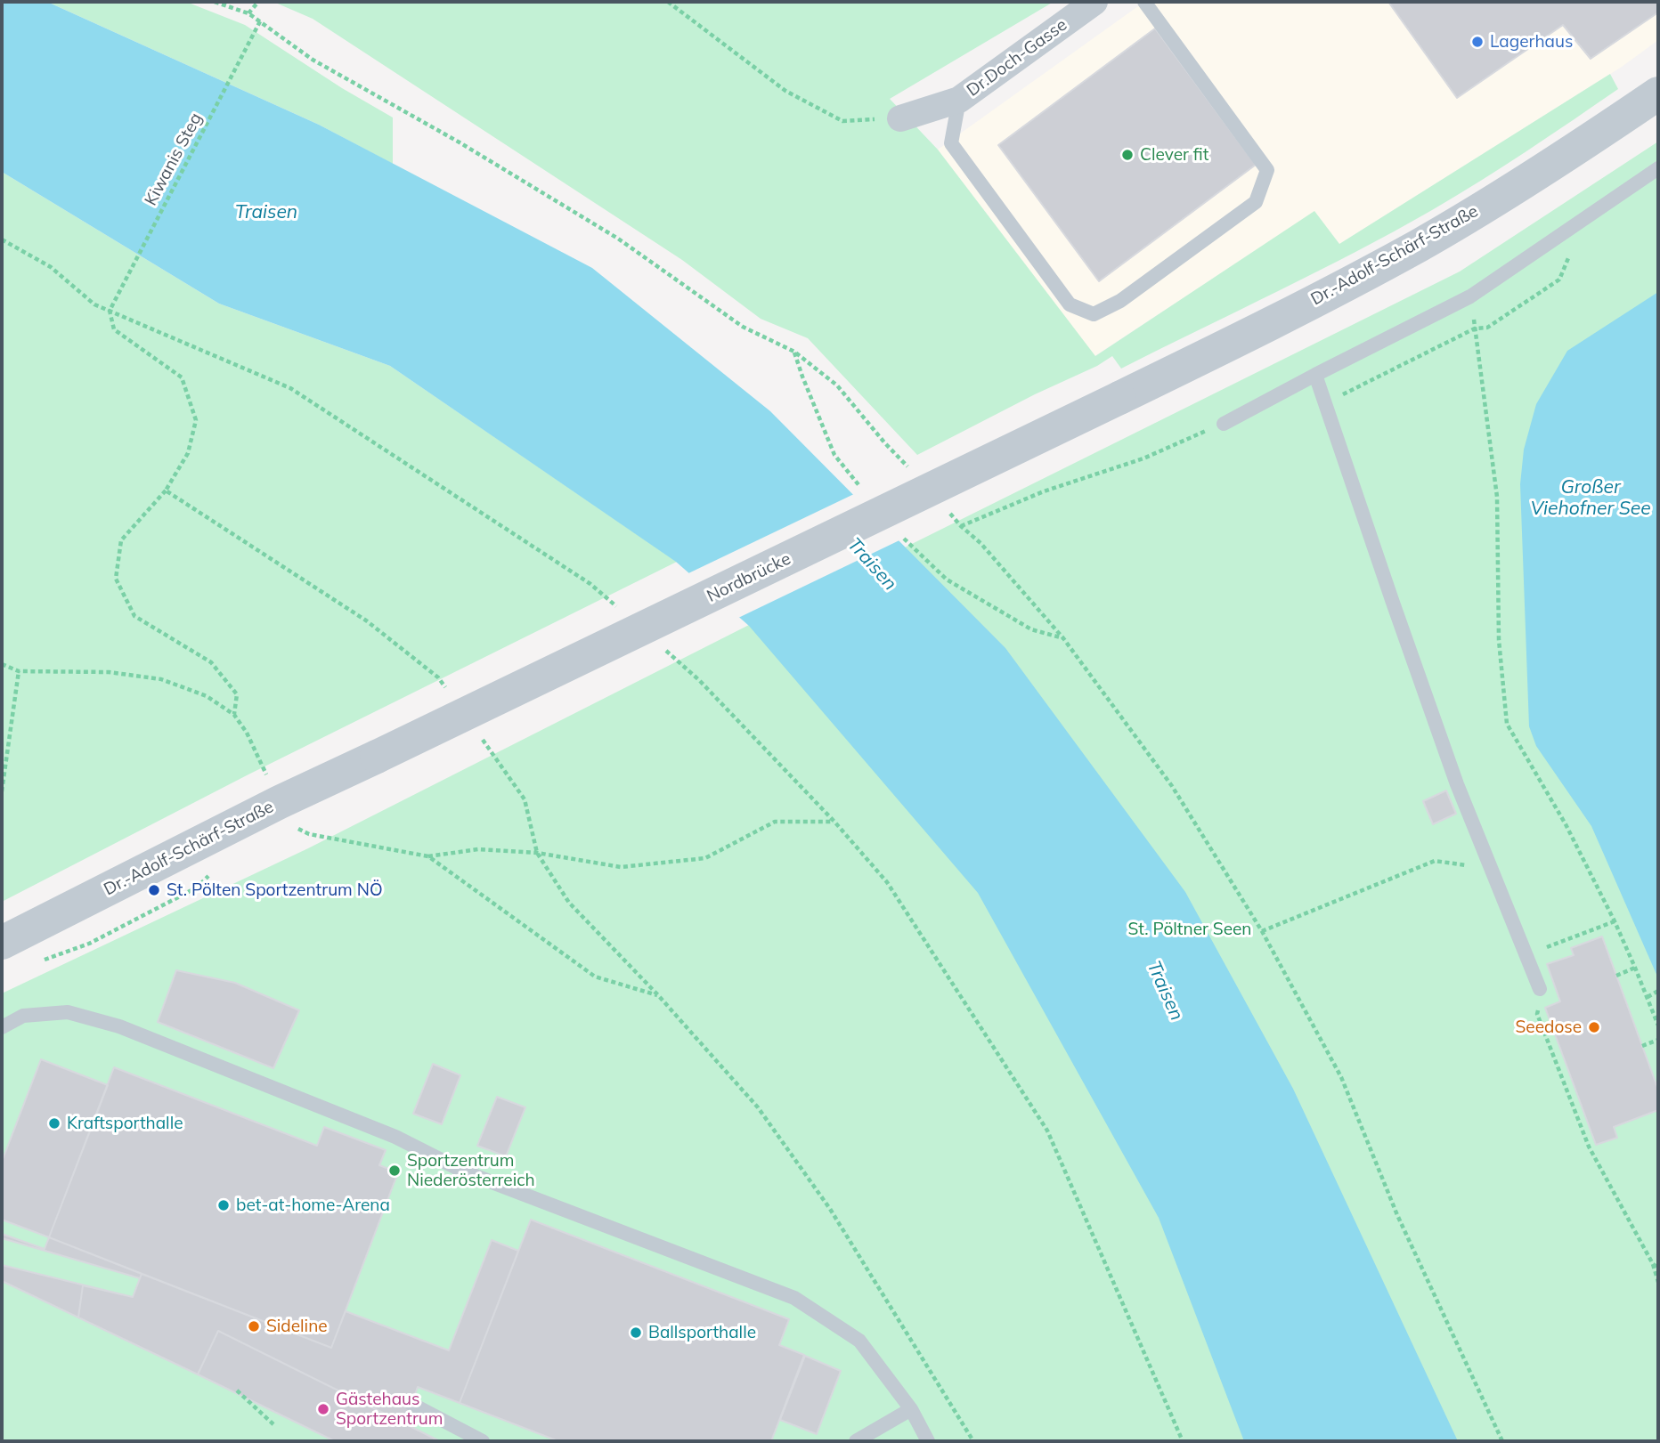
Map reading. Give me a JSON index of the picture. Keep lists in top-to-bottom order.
{
  "streets": {
    "street": ["Dr.Doch-Gasse", "Dr.-Adolf-Schärf-Straße", "Nordbrücke"],
    "path": ["Kiwanis Steg"]
  },
  "crossings": [
    ["Dr.-Adolf-Schärf-Straße", "Nordbrücke"]
  ],
  "water": ["Traisen", "Großer Viehofner See"],
  "parks": ["St. Pöltner Seen"],
  "places": [
    "Lagerhaus",
    "Clever fit",
    "St. Pölten Sportzentrum NÖ",
    "Seedose",
    "Kraftsporthalle",
    "Sportzentrum Niederösterreich",
    "bet-at-home-Arena",
    "Sideline",
    "Ballsporthalle",
    "Gästehaus Sportzentrum"
  ]
}
